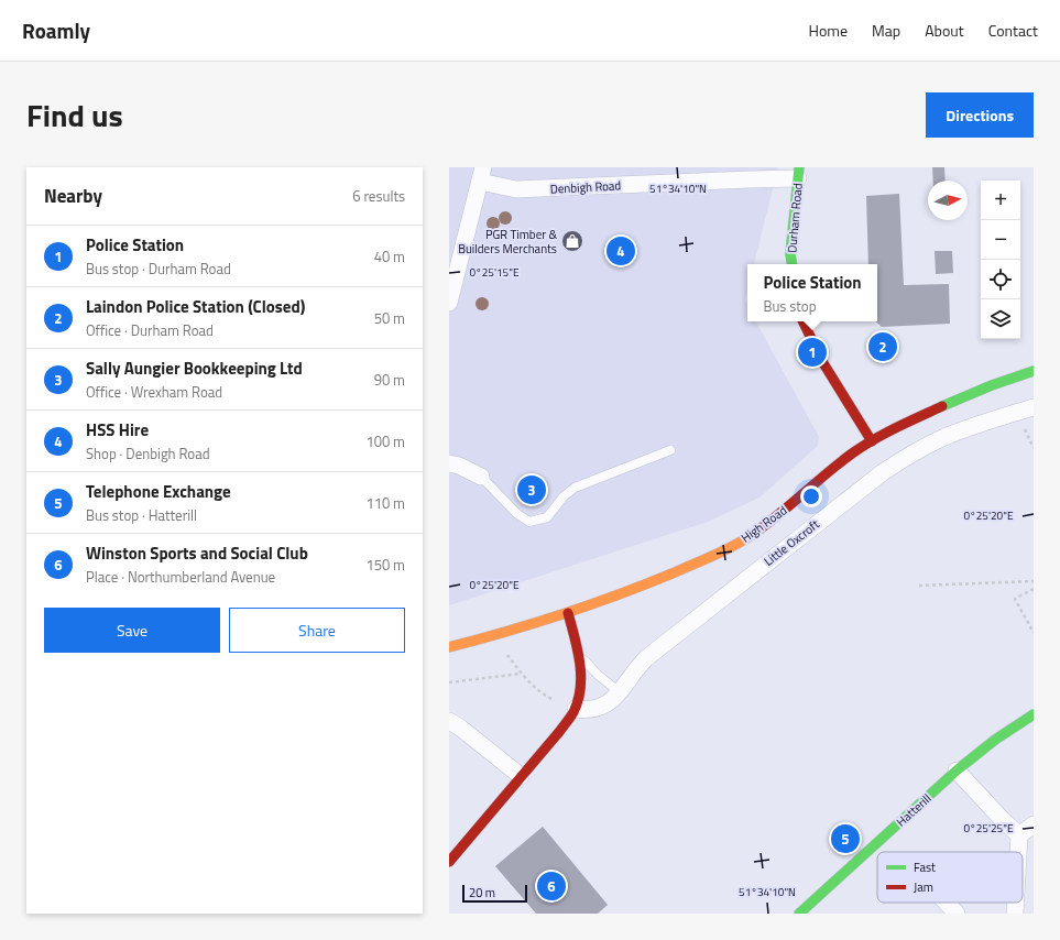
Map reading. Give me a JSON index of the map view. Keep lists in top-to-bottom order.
{
  "streets": {
    "street": [
      "Denbigh Road",
      "Durham Road",
      "High Road",
      "Little Oxcroft",
      "Hatterill"
    ]
  },
  "crossings": [
    ["Denbigh Road", "Durham Road"]
  ],
  "places": {
    "shop": ["PGR Timber & Builders Merchants"]
  },
  "legend": ["Fast", "Jam"],
  "scale_bar": "20 m",
  "north": "right",
  "page": {
    "header": "Roamly",
    "nav": [
      "Home",
      "Map",
      "About",
      "Contact"
    ],
    "title": "Find us",
    "buttons": [
      "Directions",
      ["Save", "Share"]
    ],
    "heading": ["Nearby", "6 results"],
    "map_buttons": ["+", "−"],
    "list": [
      {
        "mark": "1",
        "name": "Police Station",
        "note": "Bus stop · Durham Road",
        "value": "40 m"
      },
      {
        "mark": "2",
        "name": "Laindon Police Station (Closed)",
        "note": "Office · Durham Road",
        "value": "50 m"
      },
      {
        "mark": "3",
        "name": "Sally Aungier Bookkeeping Ltd",
        "note": "Office · Wrexham Road",
        "value": "90 m"
      },
      {
        "mark": "4",
        "name": "HSS Hire",
        "note": "Shop · Denbigh Road",
        "value": "100 m"
      },
      {
        "mark": "5",
        "name": "Telephone Exchange",
        "note": "Bus stop · Hatterill",
        "value": "110 m"
      },
      {
        "mark": "6",
        "name": "Winston Sports and Social Club",
        "note": "Place · Northumberland Avenue",
        "value": "150 m"
      }
    ],
    "pins": [
      "4",
      "2",
      "1",
      "3",
      "5",
      "6"
    ],
    "popup": ["Police Station", "Bus stop"],
    "scale": "20 m"
  },
  "coordinates": [
    "51°34'10\"N",
    "0°25'15\"E",
    "0°25'20\"E",
    "0°25'25\"E"
  ]
}
